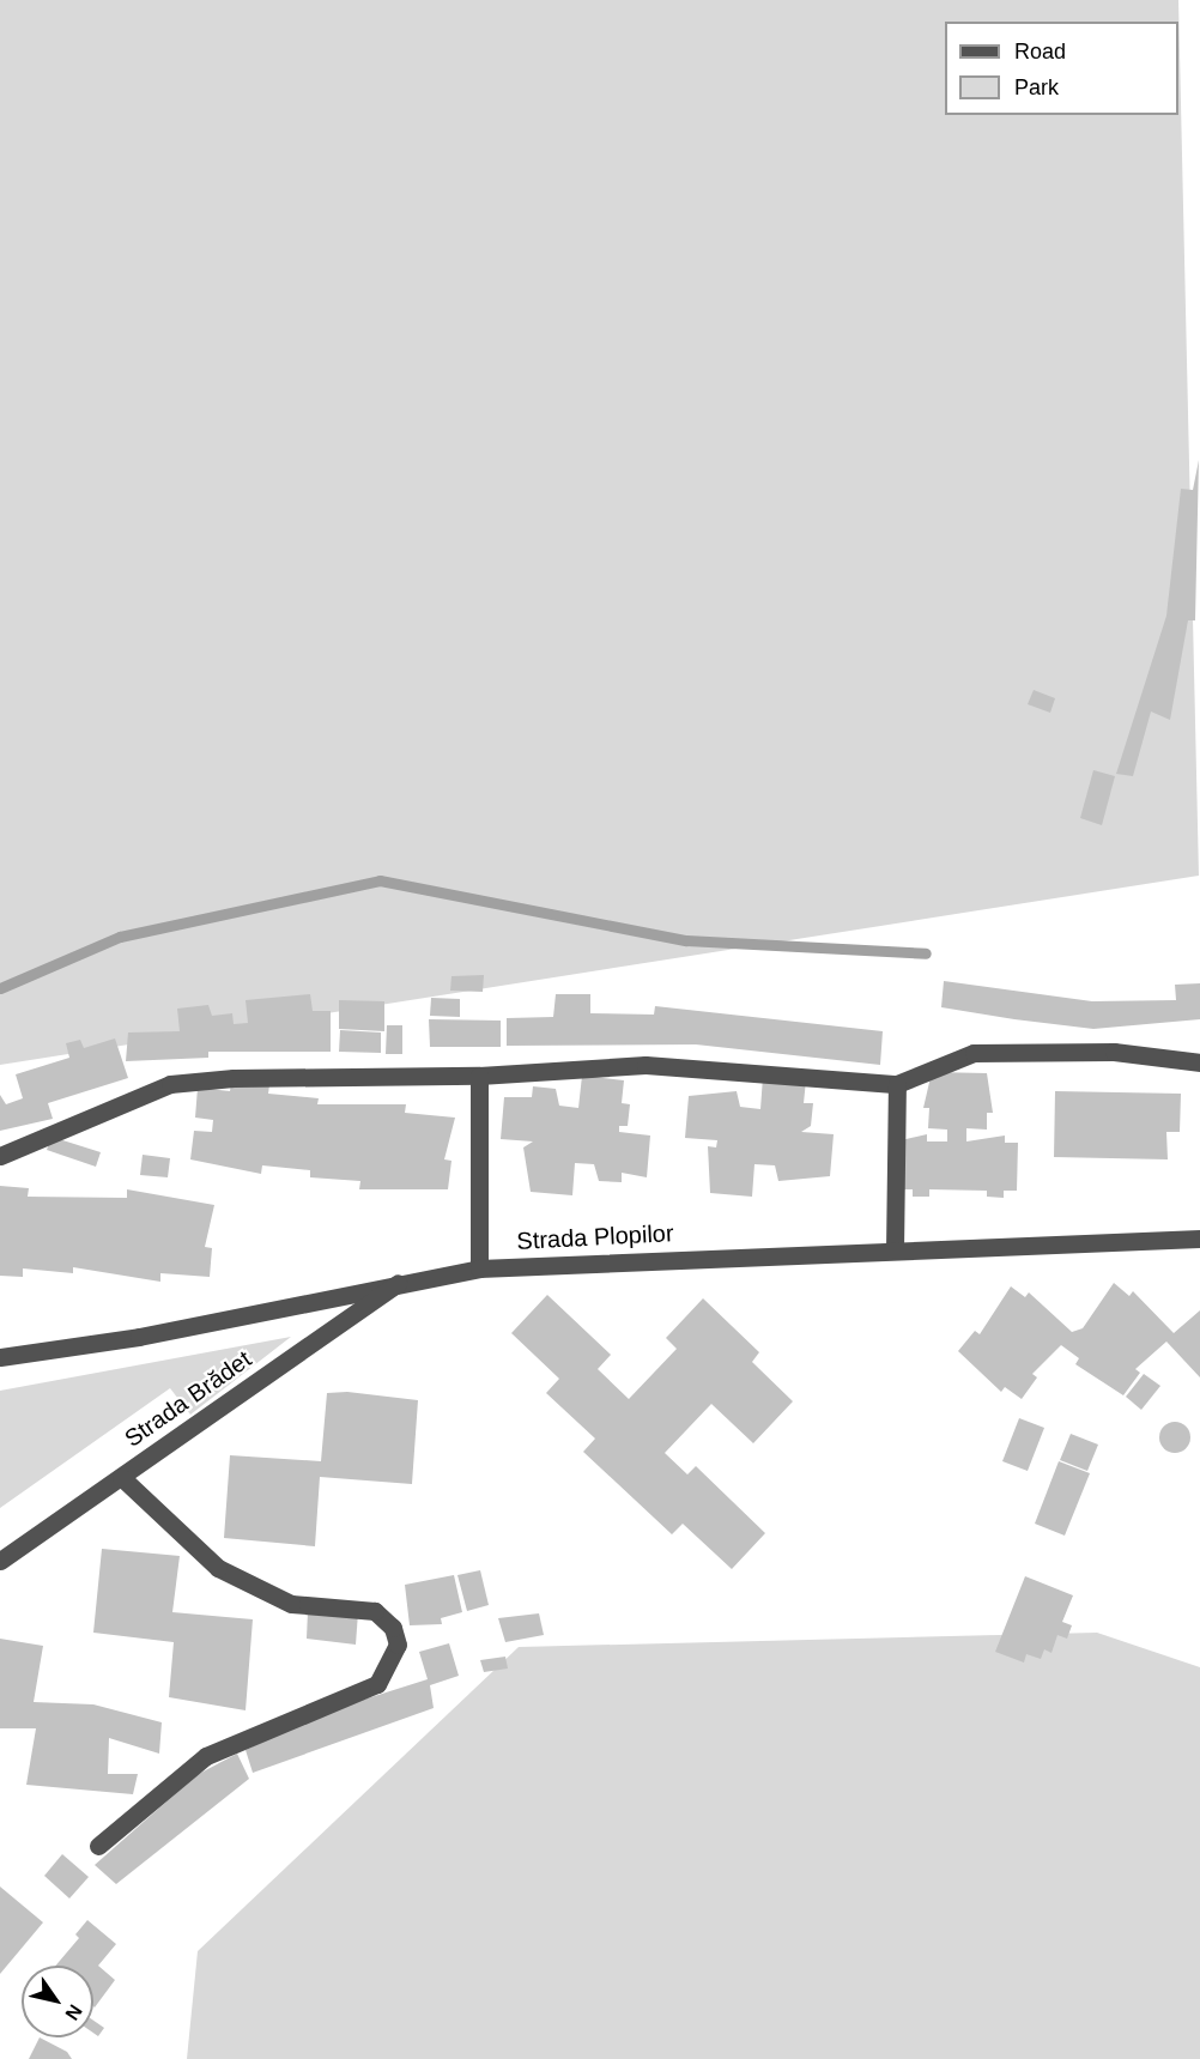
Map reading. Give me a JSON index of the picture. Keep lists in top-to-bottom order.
{
  "streets": {
    "street": ["Strada Plopilor", "Strada Brădet"]
  },
  "crossings": [
    ["Strada Plopilor", "Strada Brădet"]
  ],
  "legend": ["Road", "Park"],
  "north": "bottom right"
}
